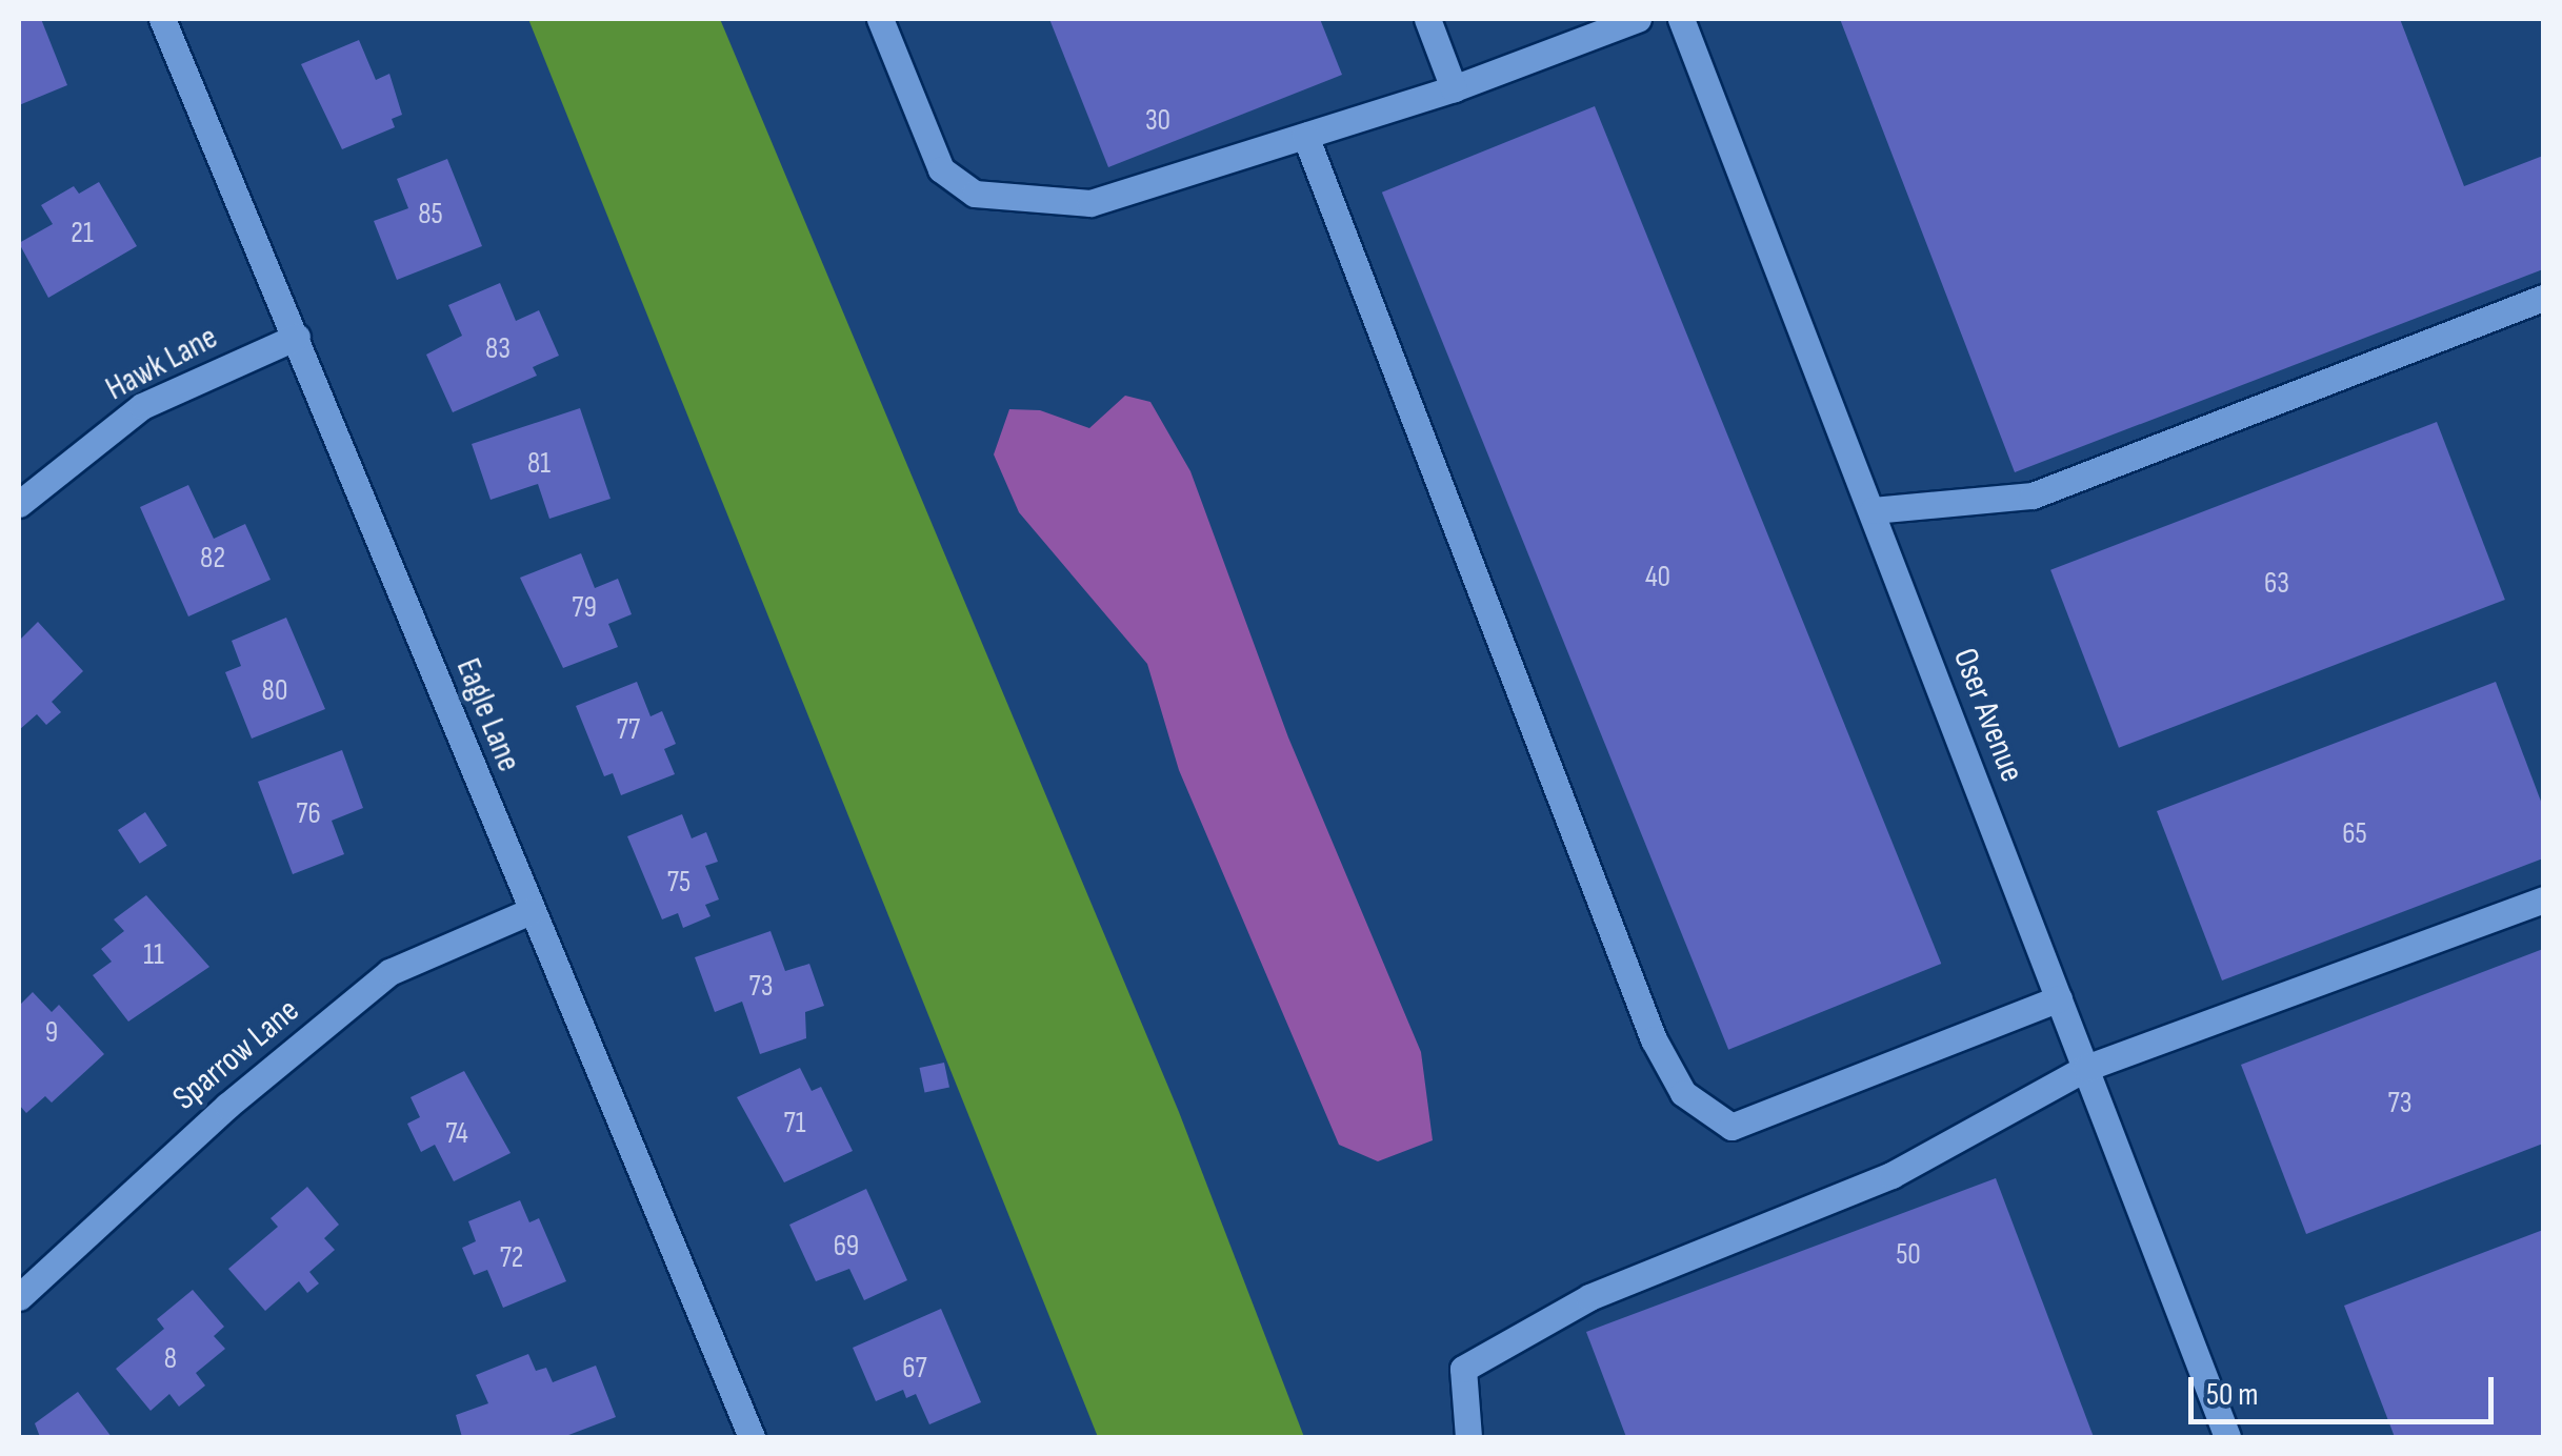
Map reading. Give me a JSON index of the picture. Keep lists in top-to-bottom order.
{
  "streets": {
    "street": [
      "Hawk Lane",
      "Eagle Lane",
      "Oser Avenue",
      "Sparrow Lane"
    ]
  },
  "crossings": [
    ["Hawk Lane", "Eagle Lane"],
    ["Eagle Lane", "Sparrow Lane"]
  ],
  "house_numbers": [
    "30",
    "85",
    "21",
    "83",
    "81",
    "82",
    "40",
    "63",
    "79",
    "80",
    "77",
    "76",
    "65",
    "75",
    "11",
    "73",
    "9",
    "73",
    "71",
    "74",
    "69",
    "50",
    "72",
    "8",
    "67"
  ],
  "scale_bar": "50 m"
}
